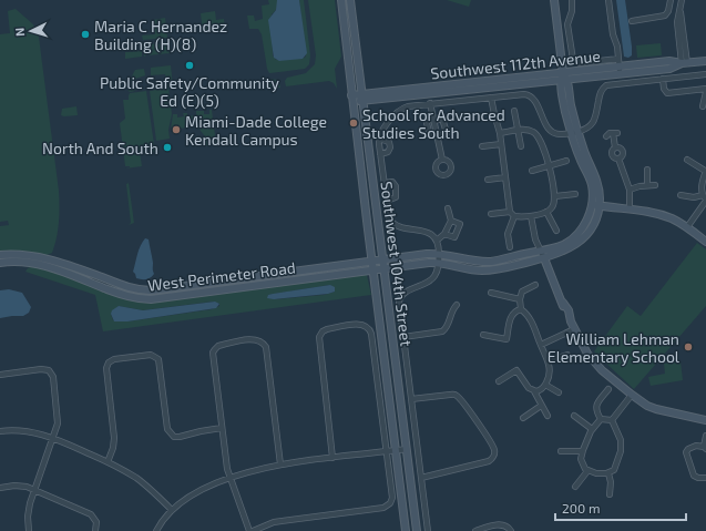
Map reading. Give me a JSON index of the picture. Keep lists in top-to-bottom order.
{
  "streets": {
    "street": ["Southwest 112th Avenue", "Southwest 104th Street", "West Perimeter Road"]
  },
  "crossings": [
    ["Southwest 112th Avenue", "Southwest 104th Street"],
    ["Southwest 104th Street", "West Perimeter Road"]
  ],
  "places": [
    "Maria C Hernandez Building (H)(8)",
    "Public Safety/Community Ed (E)(5)",
    "School for Advanced Studies South",
    "Miami-Dade College Kendall Campus",
    "North And South",
    "William Lehman Elementary School"
  ],
  "scale_bar": "200 m",
  "north": "left"
}
